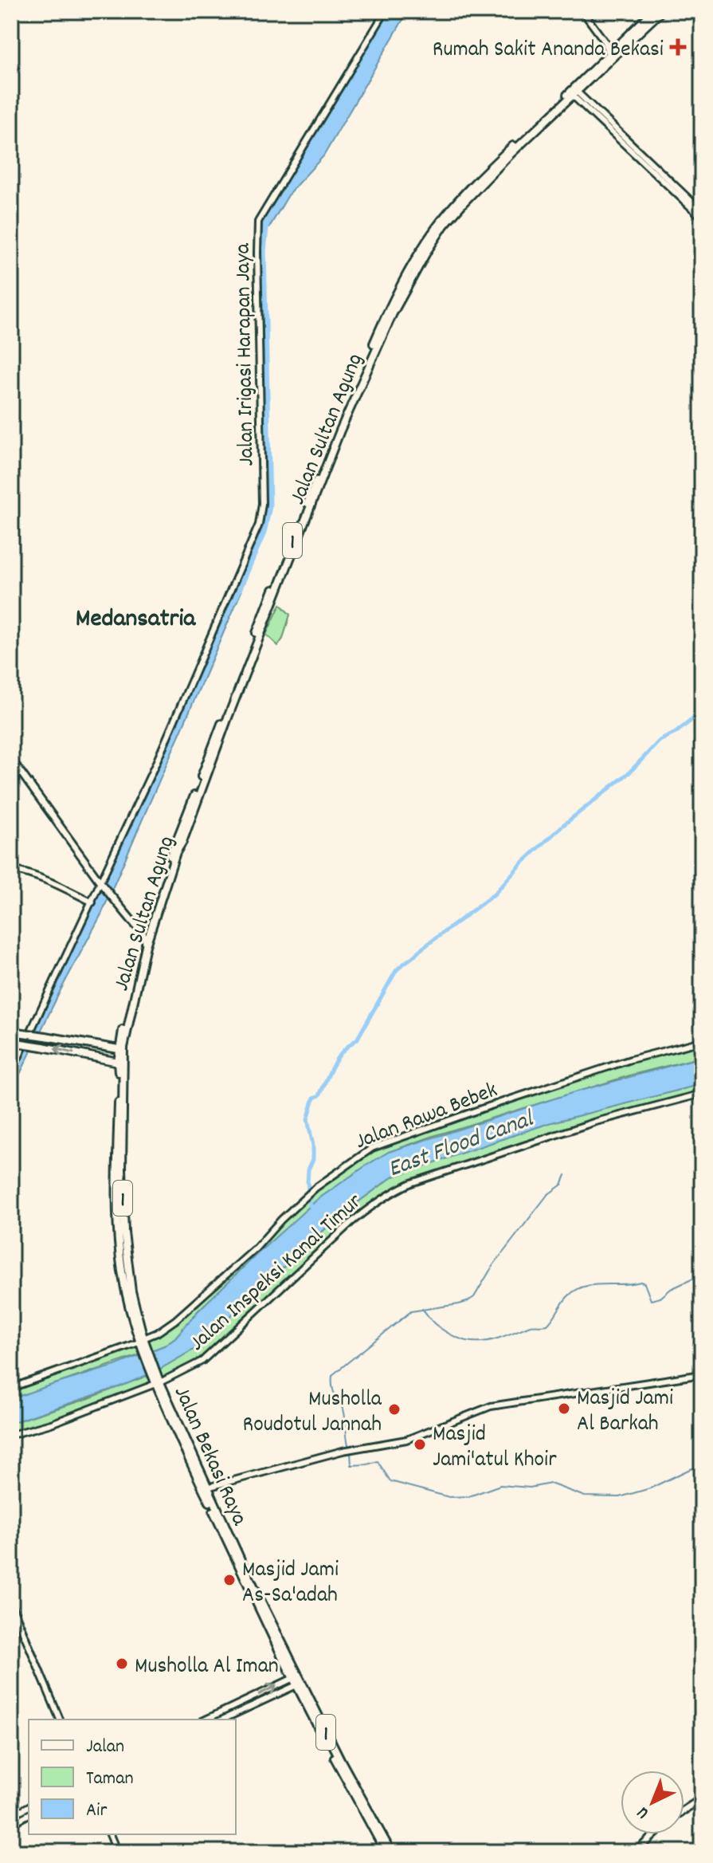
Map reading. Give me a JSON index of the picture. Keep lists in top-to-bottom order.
{
  "streets": {
    "highway": ["Jalan Sultan Agung", "1", "Jalan Bekasi Raya"],
    "street": ["Jalan Irigasi Harapan Jaya", "Jalan Rawa Bebek", "Jalan Inspeksi Kanal Timur"]
  },
  "crossings": [
    ["Jalan Sultan Agung", "Jalan Rawa Bebek"],
    ["Jalan Sultan Agung", "Jalan Bekasi Raya"],
    ["Jalan Rawa Bebek", "Jalan Bekasi Raya"],
    ["Jalan Inspeksi Kanal Timur", "Jalan Bekasi Raya"]
  ],
  "districts": ["Medansatria"],
  "water": ["East Flood Canal"],
  "places": {
    "health": ["Rumah Sakit Ananda Bekasi"],
    "other": [
      "Masjid Jami Al Barkah",
      "Musholla Roudotul Jannah",
      "Masjid Jami'atul Khoir",
      "Masjid Jami As-Sa'adah",
      "Musholla Al Iman"
    ]
  },
  "legend": ["Jalan", "Taman", "Air"],
  "north": "bottom left"
}
